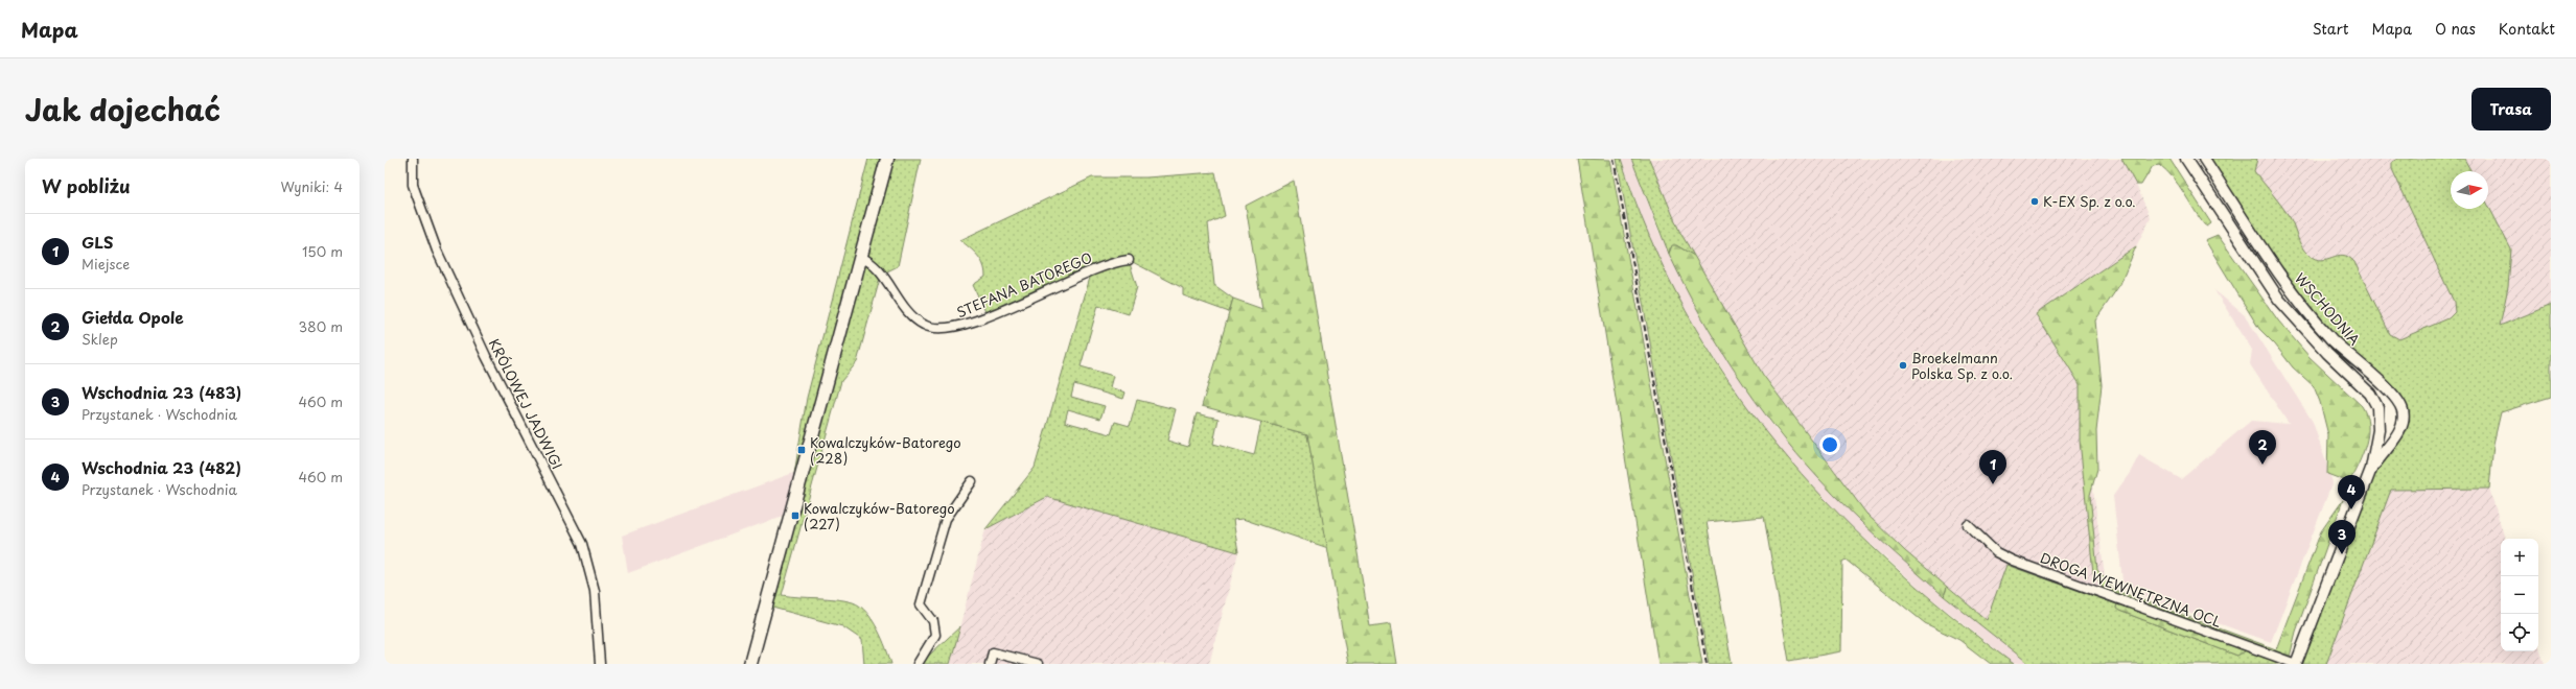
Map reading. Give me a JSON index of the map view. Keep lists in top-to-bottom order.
{
  "streets": {
    "street": [
      "STEFANA BATOREGO",
      "WSCHODNIA",
      "KRÓLOWEJ JADWIGI",
      "DROGA WEWNĘTRZNA OCL"
    ]
  },
  "crossings": [
    ["WSCHODNIA", "DROGA WEWNĘTRZNA OCL"]
  ],
  "places": {
    "other": ["K-EX Sp. z o.o.", "Broekelmann Polska Sp. z o.o."],
    "transit": ["Kowalczyków-Batorego (228)", "Kowalczyków-Batorego (227)"]
  },
  "north": "right",
  "page": {
    "header": "Mapa",
    "nav": [
      "Start",
      "Mapa",
      "O nas",
      "Kontakt"
    ],
    "title": "Jak dojechać",
    "buttons": "Trasa",
    "heading": ["W pobliżu", "Wyniki: 4"],
    "list": [
      {
        "mark": "1",
        "name": "GLS",
        "note": "Miejsce",
        "value": "150 m"
      },
      {
        "mark": "2",
        "name": "Giełda Opole",
        "note": "Sklep",
        "value": "380 m"
      },
      {
        "mark": "3",
        "name": "Wschodnia 23 (483)",
        "note": "Przystanek · Wschodnia",
        "value": "460 m"
      },
      {
        "mark": "4",
        "name": "Wschodnia 23 (482)",
        "note": "Przystanek · Wschodnia",
        "value": "460 m"
      }
    ],
    "pins": [
      "2",
      "1",
      "4",
      "3"
    ],
    "map_buttons": ["+", "−"]
  }
}
